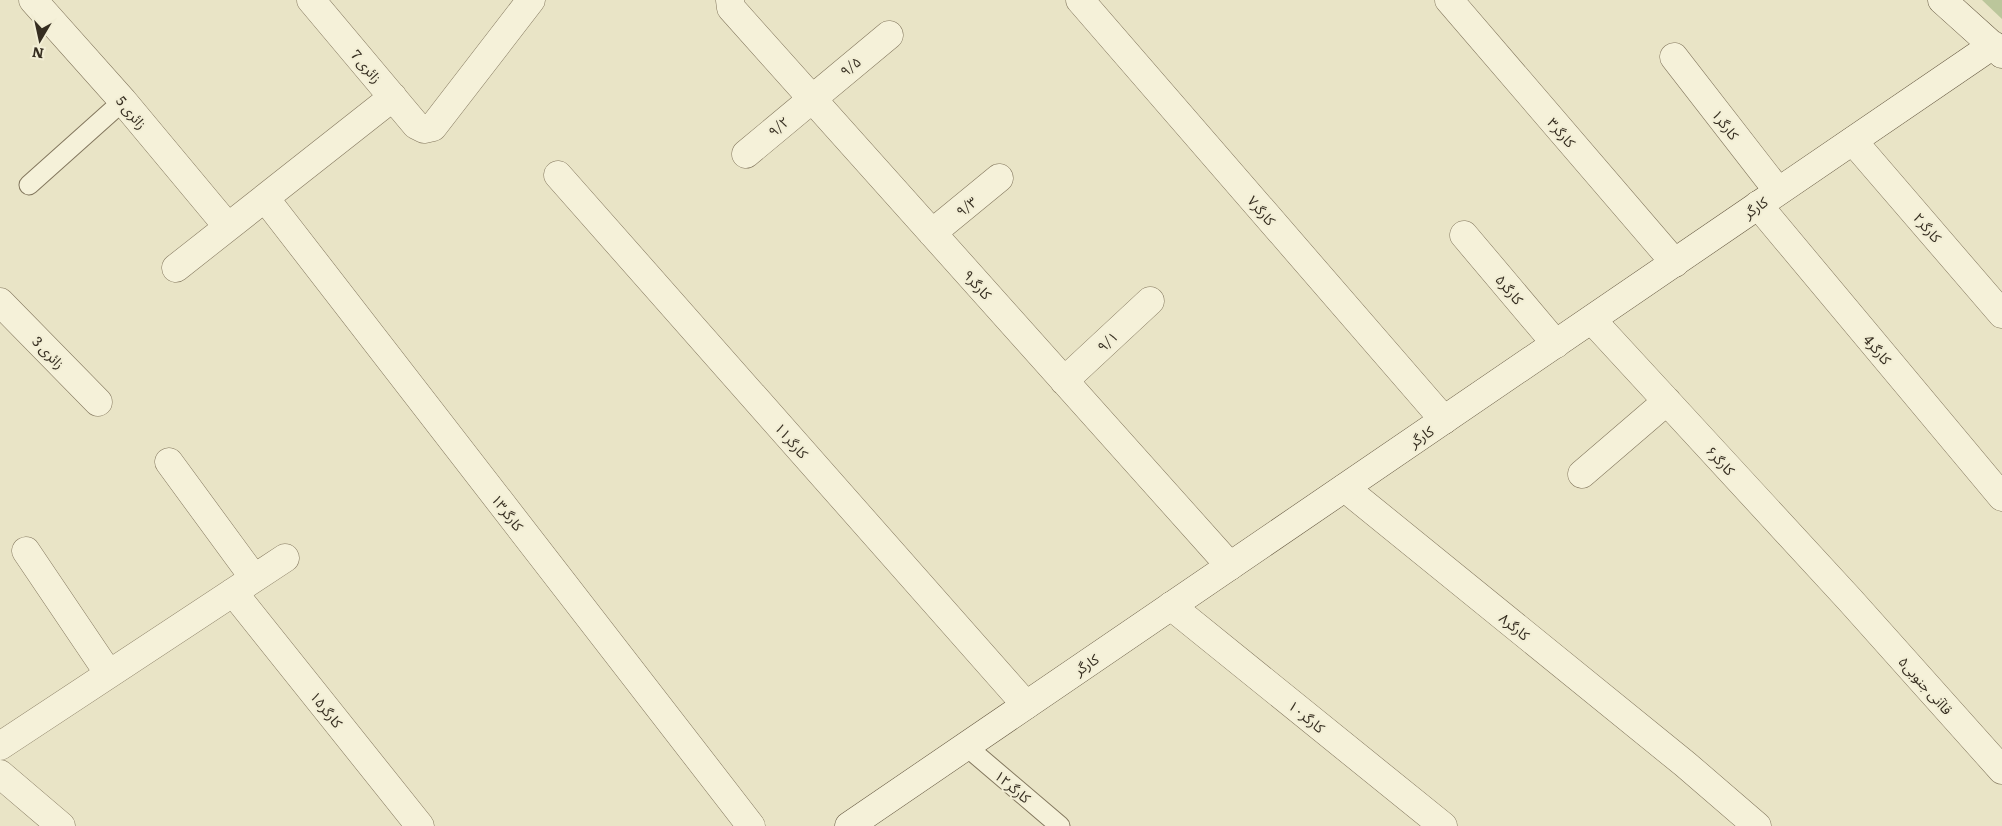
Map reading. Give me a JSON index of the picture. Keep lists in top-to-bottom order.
{
  "streets": {
    "street": [
      "زائری 7",
      "۹/۵",
      "5 زائری",
      "کارگر۱",
      "۹/۲",
      "کارگر۳",
      "۹/۳",
      "کارگر",
      "کارگر۷",
      "کارگر۲",
      "کارگر۹",
      "کارگر۵",
      "۹/۱",
      "4کارگر",
      "زائری 3",
      "کارگر۱۱",
      "کارگر۶",
      "کارگر۱۳",
      "کارگر۸",
      "قاآنی جنوبی۵",
      "کارگر۱۵",
      "کارگر۱۰"
    ],
    "lane": ["کارگر۱۲"]
  },
  "crossings": [
    ["۹/۵", "۹/۲"],
    ["۹/۵", "کارگر۹"],
    ["کارگر۱", "کارگر"],
    ["کارگر۱", "4کارگر"],
    ["۹/۲", "کارگر۹"],
    ["کارگر۳", "کارگر"],
    ["۹/۳", "کارگر۹"],
    ["کارگر", "کارگر۷"],
    ["کارگر", "کارگر۲"],
    ["کارگر", "کارگر۹"],
    ["کارگر", "کارگر۵"],
    ["کارگر", "4کارگر"],
    ["کارگر", "کارگر۱۱"],
    ["کارگر", "کارگر۶"],
    ["کارگر", "کارگر۸"],
    ["کارگر", "کارگر۱۰"],
    ["کارگر", "کارگر۱۲"],
    ["کارگر۹", "۹/۱"],
    ["کارگر۶", "قاآنی جنوبی۵"]
  ],
  "north": "bottom"
}
